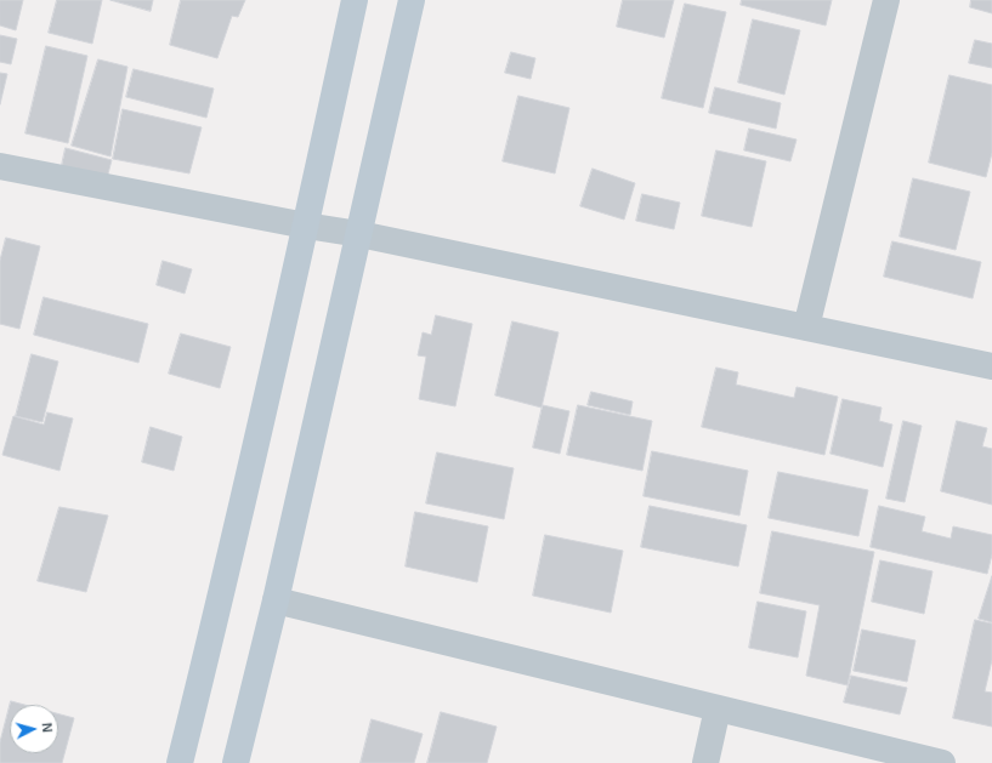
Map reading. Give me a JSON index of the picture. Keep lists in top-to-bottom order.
{
  "north": "right"
}
